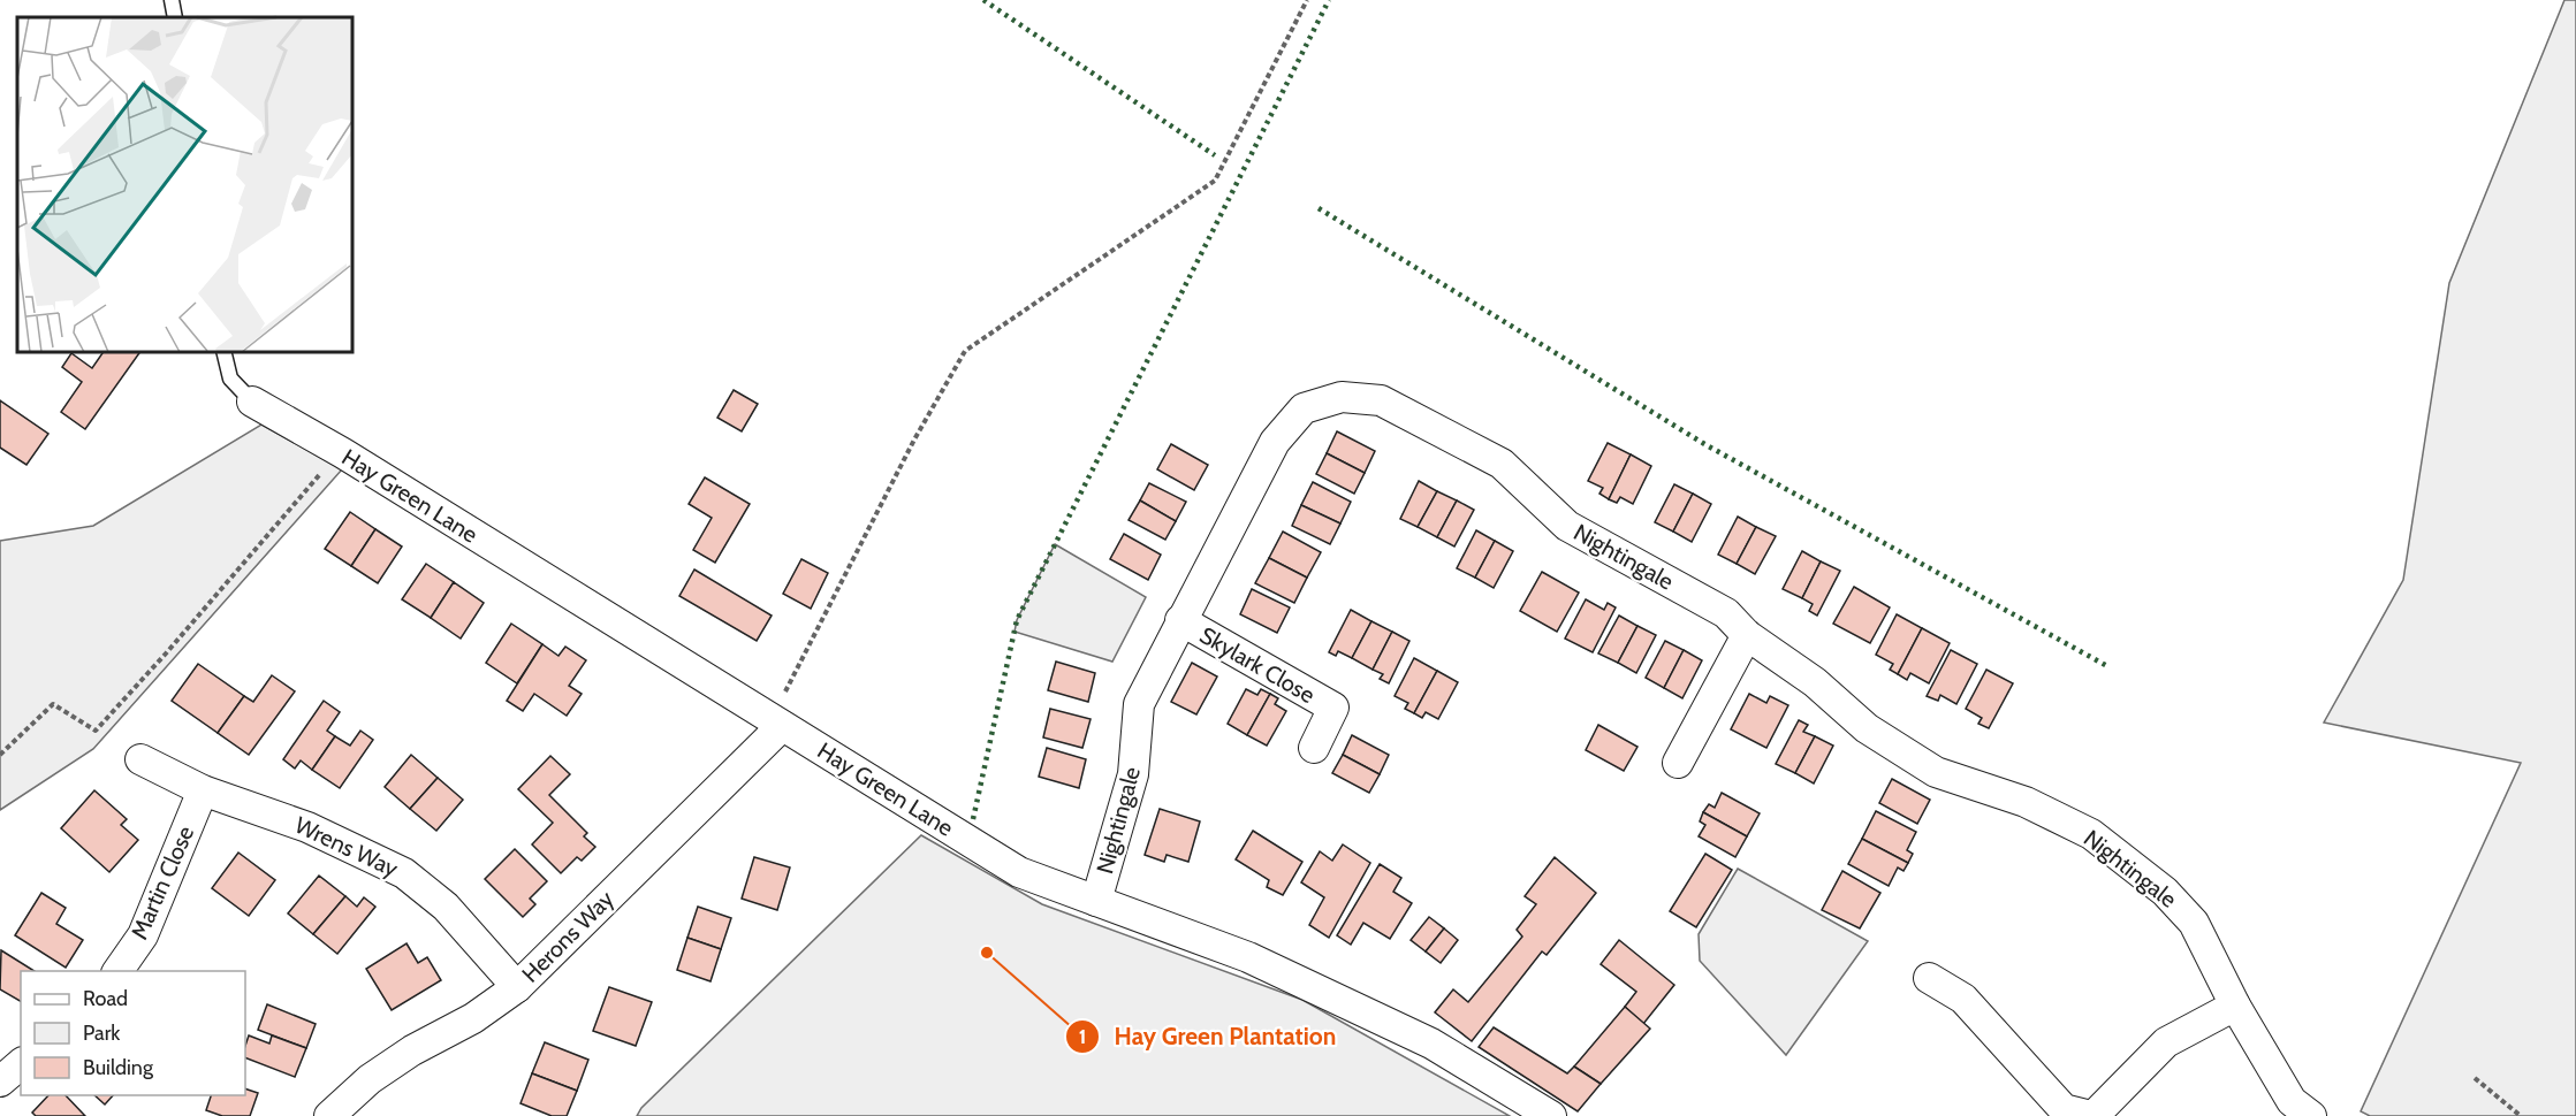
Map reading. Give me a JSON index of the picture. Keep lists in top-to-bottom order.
{
  "streets": {
    "street": [
      "Hay Green Lane",
      "Nightingale",
      "Skylark Close",
      "Wrens Way",
      "Martin Close",
      "Herons Way"
    ]
  },
  "crossings": [
    ["Hay Green Lane", "Nightingale"],
    ["Hay Green Lane", "Herons Way"],
    ["Nightingale", "Skylark Close"],
    ["Wrens Way", "Martin Close"],
    ["Wrens Way", "Herons Way"]
  ],
  "places": ["Hay Green Plantation"],
  "legend": ["Road", "Park", "Building"]
}
